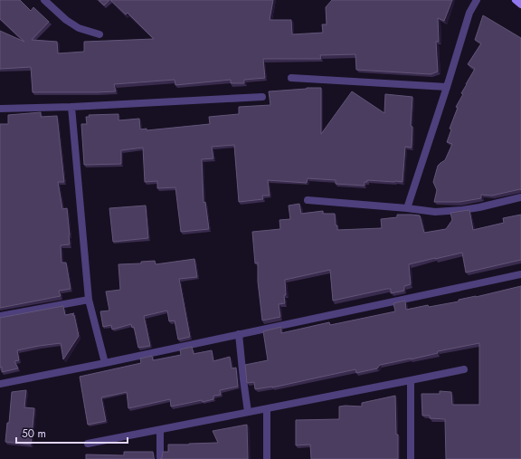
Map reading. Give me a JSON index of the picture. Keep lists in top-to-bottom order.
{
  "scale_bar": "50 m"
}
